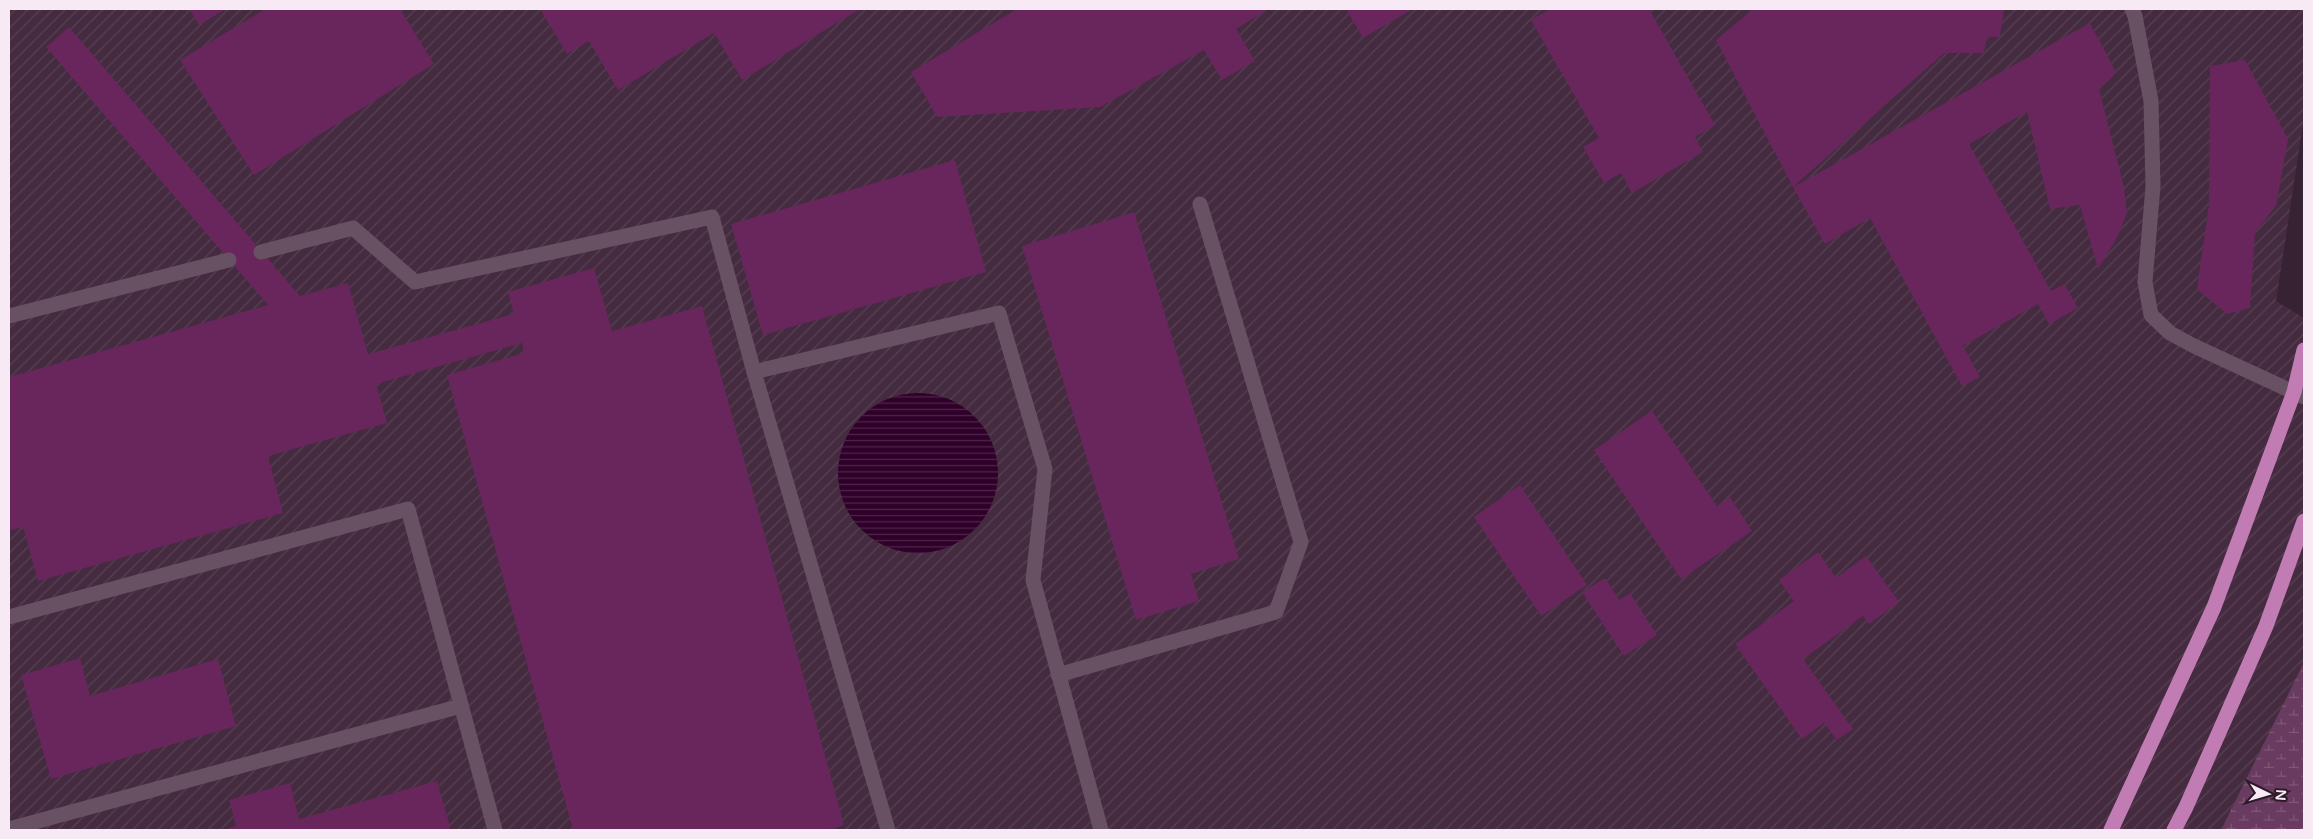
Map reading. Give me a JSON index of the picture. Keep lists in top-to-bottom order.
{
  "north": "right"
}
